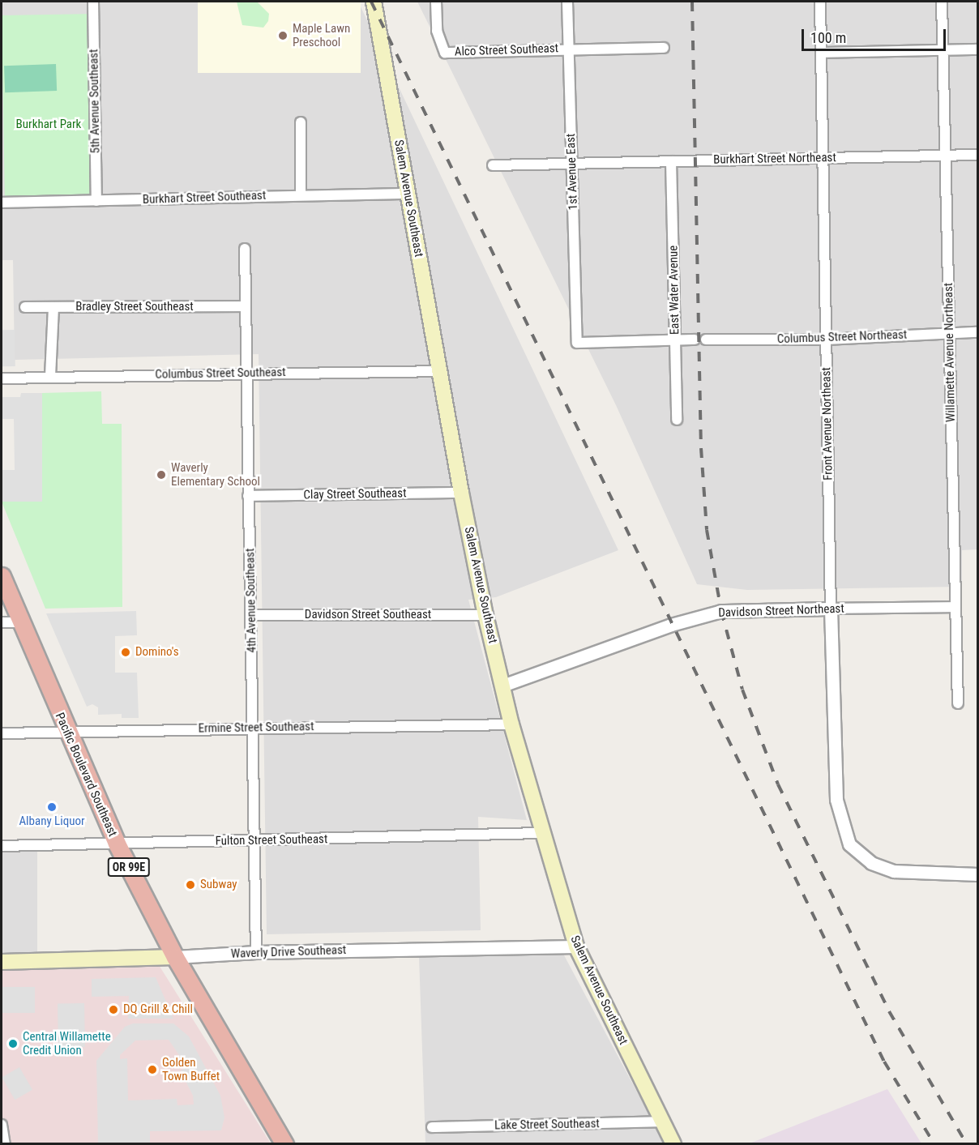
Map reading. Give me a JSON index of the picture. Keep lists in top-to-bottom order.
{
  "streets": {
    "highway": ["Pacific Boulevard Southeast", "OR 99E"],
    "main road": ["Salem Avenue Southeast", "Waverly Drive Southeast"],
    "street": [
      "Alco Street Southeast",
      "5th Avenue Southeast",
      "Burkhart Street Northeast",
      "1st Avenue East",
      "Burkhart Street Southeast",
      "East Water Avenue",
      "Bradley Street Southeast",
      "Columbus Street Northeast",
      "Willamette Avenue Northeast",
      "Columbus Street Southeast",
      "Front Avenue Northeast",
      "Clay Street Southeast",
      "4th Avenue Southeast",
      "Davidson Street Northeast",
      "Davidson Street Southeast",
      "Ermine Street Southeast",
      "Fulton Street Southeast",
      "Lake Street Southeast"
    ]
  },
  "crossings": [
    ["Alco Street Southeast", "1st Avenue East"],
    ["5th Avenue Southeast", "Burkhart Street Southeast"],
    ["Burkhart Street Northeast", "1st Avenue East"],
    ["Burkhart Street Northeast", "East Water Avenue"],
    ["Burkhart Street Northeast", "Willamette Avenue Northeast"],
    ["Burkhart Street Northeast", "Front Avenue Northeast"],
    ["1st Avenue East", "East Water Avenue"],
    ["Burkhart Street Southeast", "Salem Avenue Southeast"],
    ["Salem Avenue Southeast", "Columbus Street Southeast"],
    ["Salem Avenue Southeast", "Clay Street Southeast"],
    ["Salem Avenue Southeast", "Davidson Street Northeast"],
    ["Salem Avenue Southeast", "Davidson Street Southeast"],
    ["Salem Avenue Southeast", "Ermine Street Southeast"],
    ["Salem Avenue Southeast", "Fulton Street Southeast"],
    ["Salem Avenue Southeast", "Waverly Drive Southeast"],
    ["Salem Avenue Southeast", "Lake Street Southeast"],
    ["Bradley Street Southeast", "4th Avenue Southeast"],
    ["Columbus Street Northeast", "Willamette Avenue Northeast"],
    ["Columbus Street Northeast", "Front Avenue Northeast"],
    ["Willamette Avenue Northeast", "Davidson Street Northeast"],
    ["Columbus Street Southeast", "4th Avenue Southeast"],
    ["Front Avenue Northeast", "Davidson Street Northeast"],
    ["Clay Street Southeast", "4th Avenue Southeast"],
    ["4th Avenue Southeast", "Davidson Street Southeast"],
    ["4th Avenue Southeast", "Ermine Street Southeast"],
    ["4th Avenue Southeast", "Fulton Street Southeast"],
    ["4th Avenue Southeast", "Waverly Drive Southeast"],
    ["Ermine Street Southeast", "Pacific Boulevard Southeast"],
    ["Pacific Boulevard Southeast", "Fulton Street Southeast"],
    ["Pacific Boulevard Southeast", "Waverly Drive Southeast"]
  ],
  "parks": ["Burkhart Park"],
  "places": [
    "Maple Lawn Preschool",
    "Waverly Elementary School",
    "Domino's",
    "Albany Liquor",
    "Subway",
    "DQ Grill & Chill",
    "Central Willamette Credit Union",
    "Golden Town Buffet"
  ],
  "scale_bar": "100 m"
}
